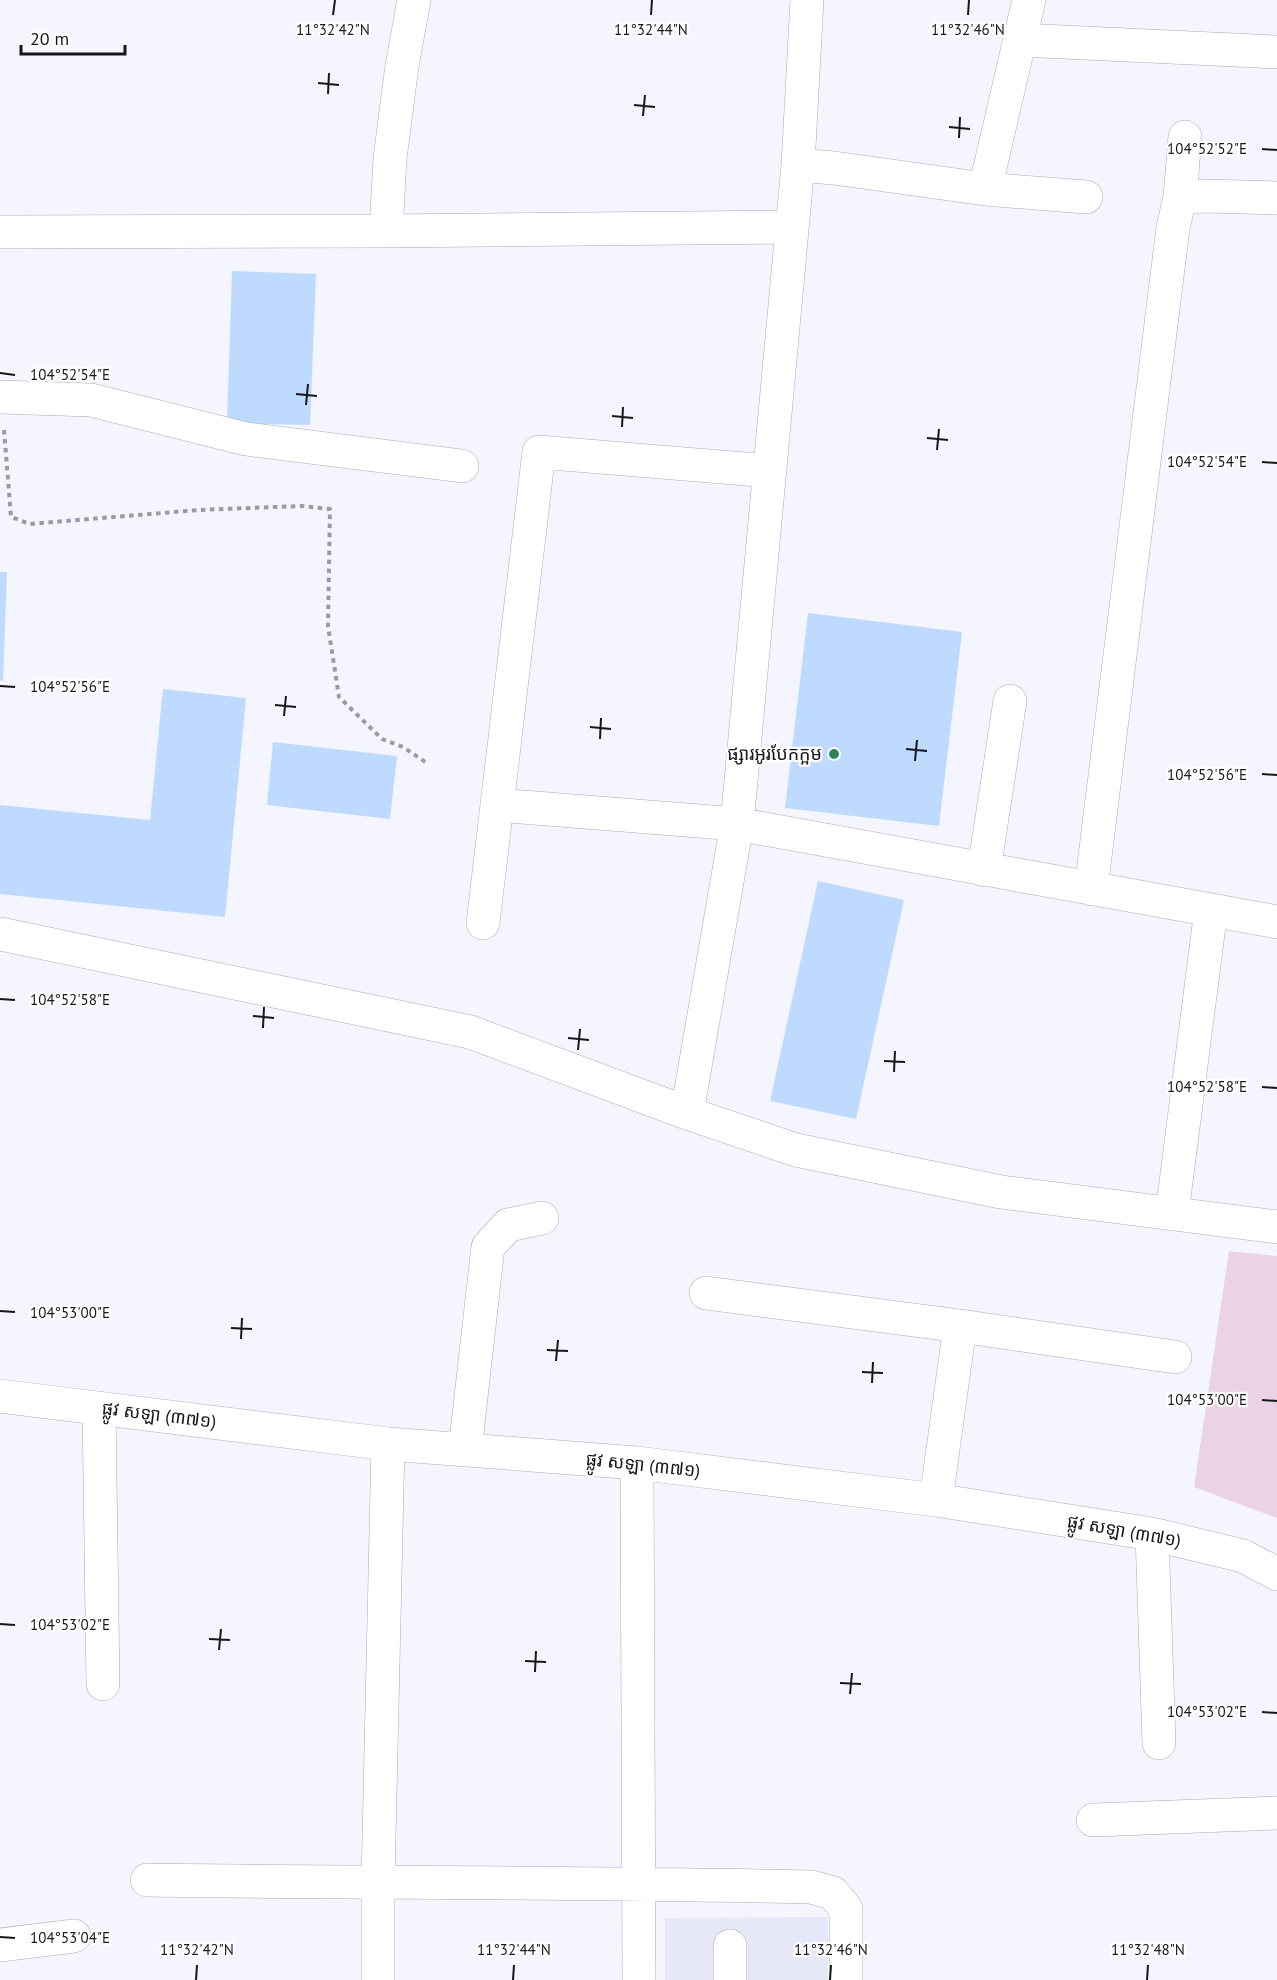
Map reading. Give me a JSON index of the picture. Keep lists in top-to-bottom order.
{
  "streets": {
    "street": ["ផ្លូវ សឡា (៣៧១)"]
  },
  "places": ["ផ្សារអូរបែកក្អម"],
  "scale_bar": "20 m",
  "coordinates": [
    "11°32'42\"N",
    "11°32'44\"N",
    "11°32'46\"N",
    "104°52'52\"E",
    "104°52'54\"E",
    "104°52'56\"E",
    "104°52'58\"E",
    "104°53'00\"E",
    "104°53'02\"E",
    "104°53'04\"E",
    "11°32'48\"N"
  ]
}
